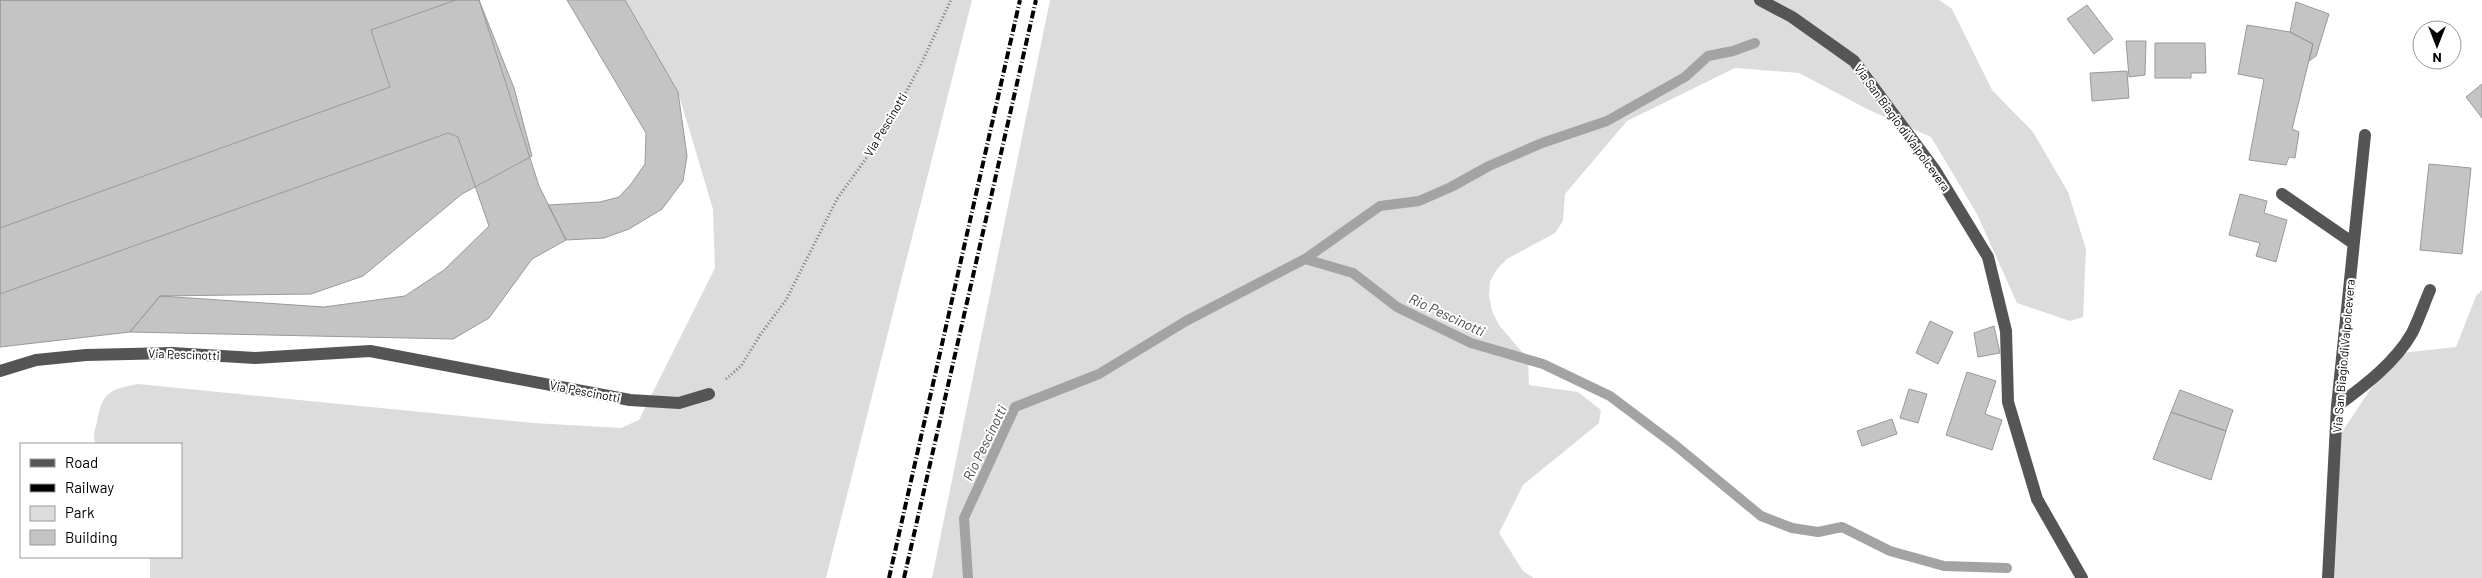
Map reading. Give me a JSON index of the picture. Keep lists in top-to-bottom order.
{
  "streets": {
    "street": ["Via Pescinotti", "Via San Biagio di Valpolcevera"]
  },
  "water": ["Rio Pescinotti"],
  "legend": [
    "Road",
    "Railway",
    "Park",
    "Building"
  ],
  "north": "bottom"
}
